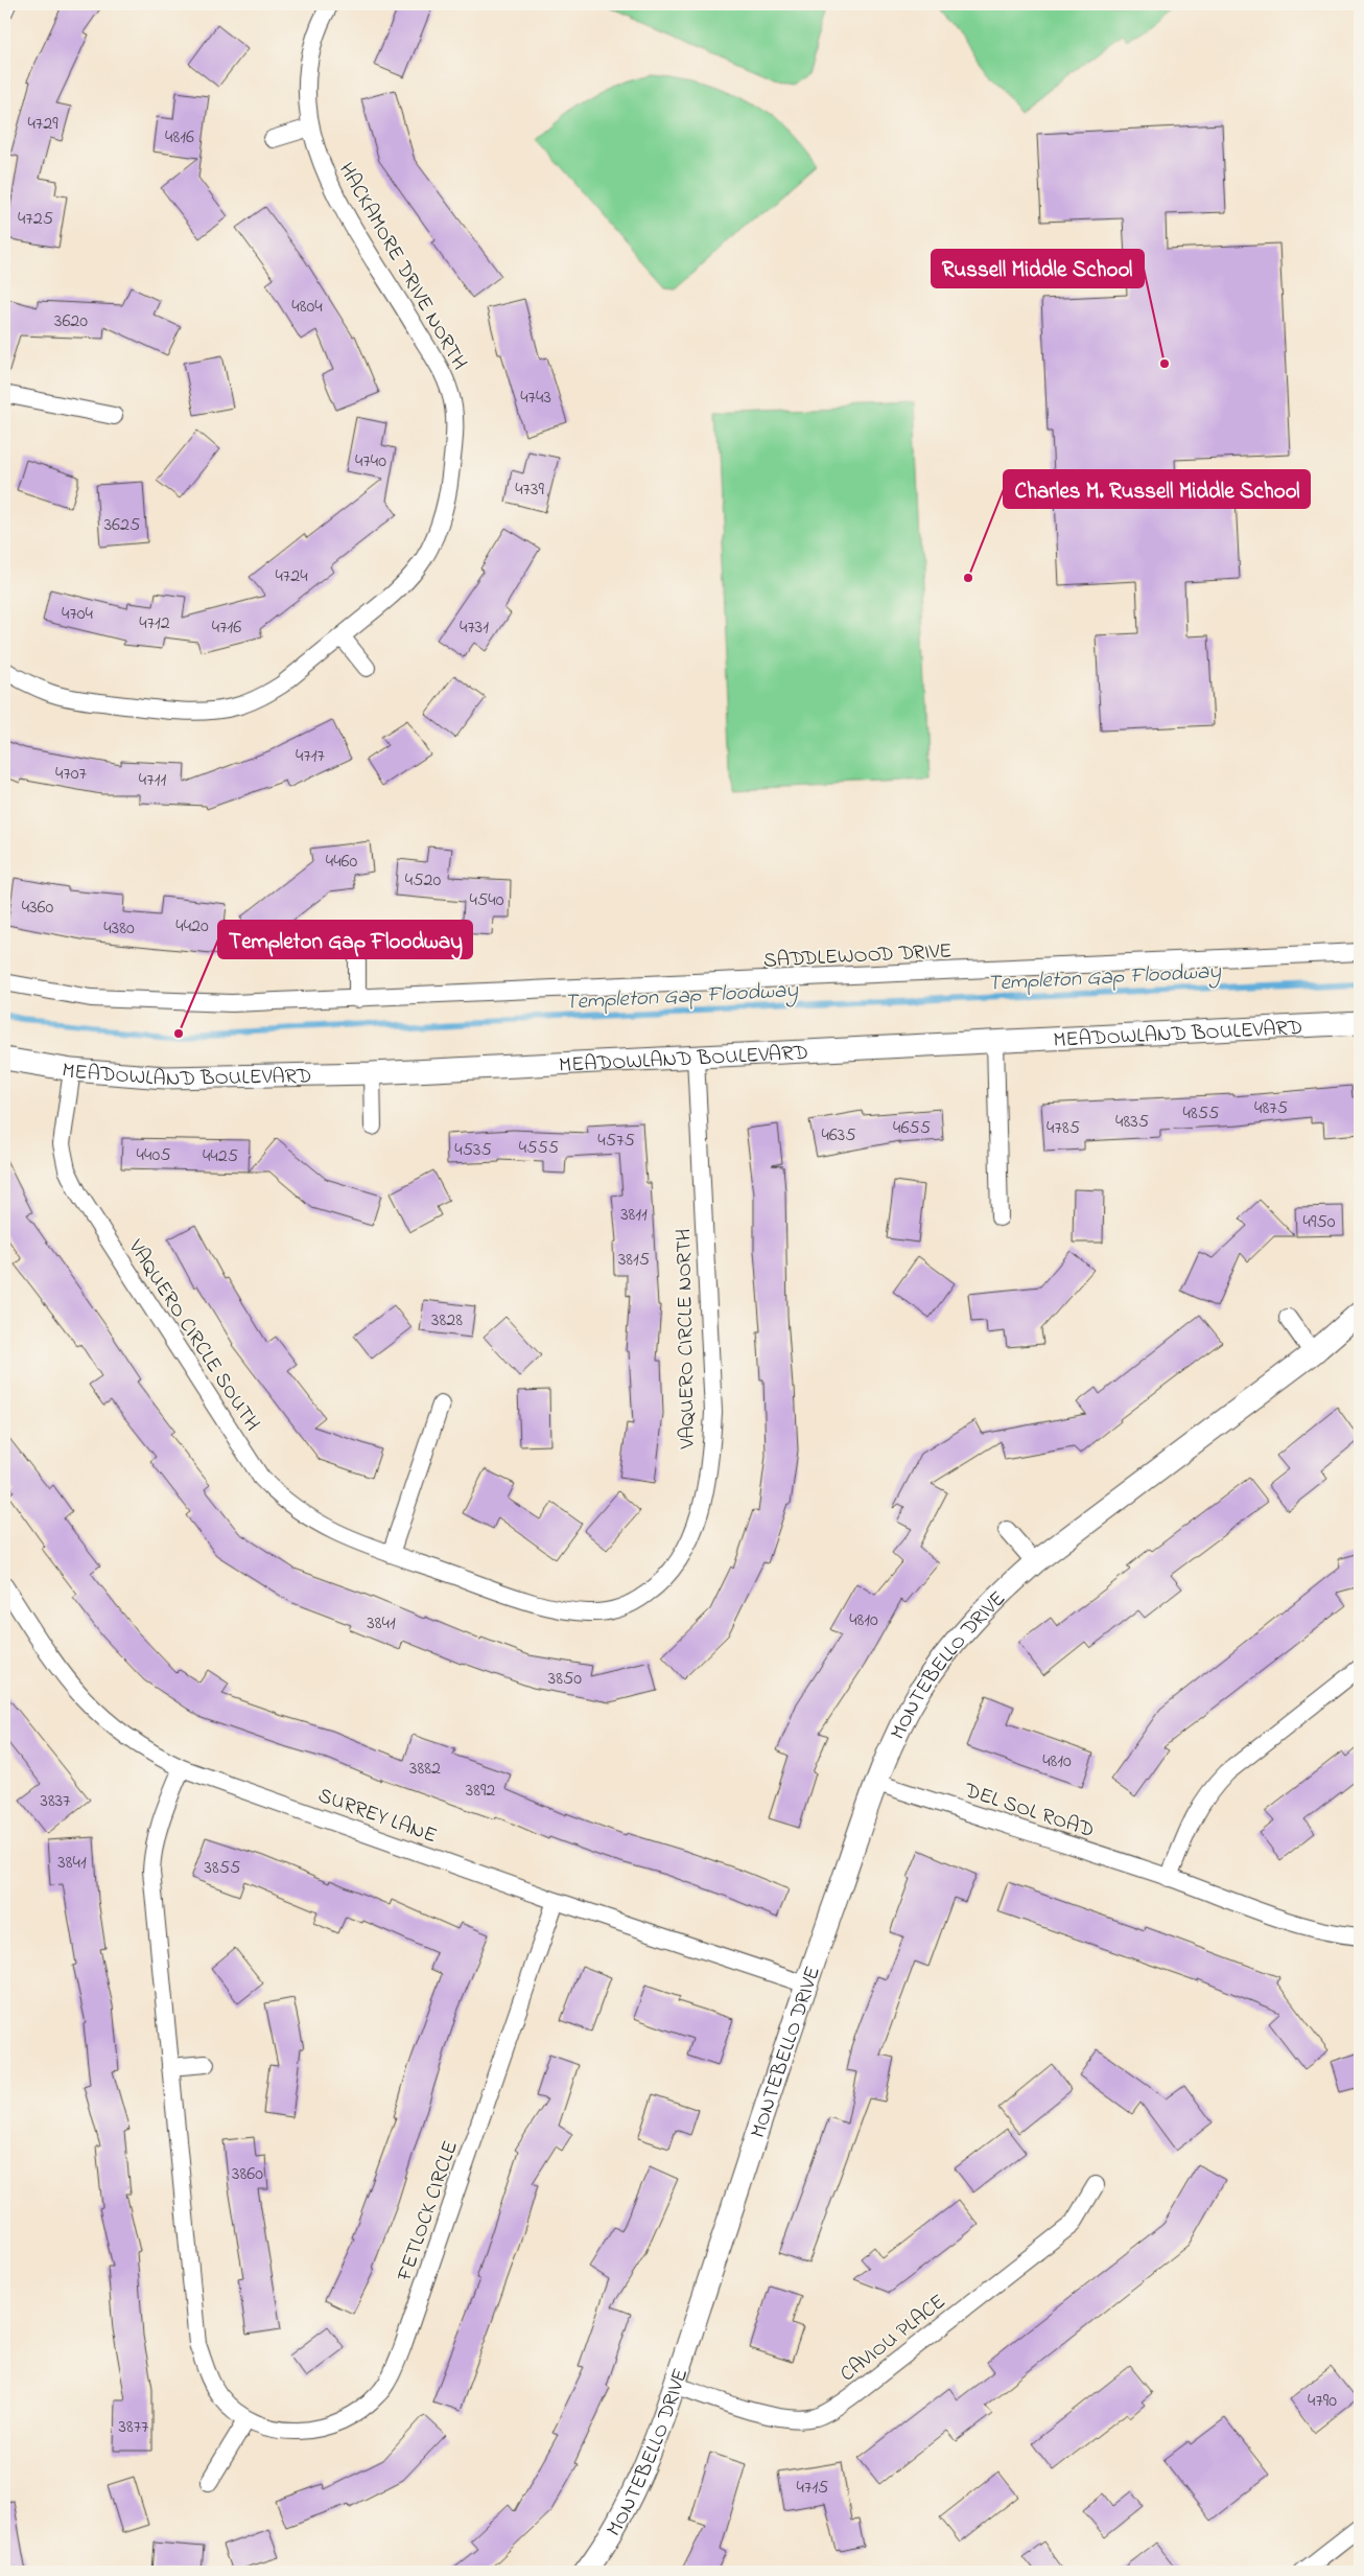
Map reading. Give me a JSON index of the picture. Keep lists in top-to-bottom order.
{
  "streets": {
    "street": [
      "HACKAMORE DRIVE NORTH",
      "SADDLEWOOD DRIVE",
      "MEADOWLAND BOULEVARD",
      "VAQUERO CIRCLE SOUTH",
      "VAQUERO CIRCLE NORTH",
      "MONTEBELLO DRIVE",
      "DEL SOL ROAD",
      "SURREY LANE",
      "FETLOCK CIRCLE",
      "CAVIOU PLACE"
    ]
  },
  "crossings": [
    ["MEADOWLAND BOULEVARD", "VAQUERO CIRCLE SOUTH"],
    ["MEADOWLAND BOULEVARD", "VAQUERO CIRCLE NORTH"],
    ["VAQUERO CIRCLE SOUTH", "VAQUERO CIRCLE NORTH"],
    ["MONTEBELLO DRIVE", "DEL SOL ROAD"],
    ["MONTEBELLO DRIVE", "SURREY LANE"],
    ["MONTEBELLO DRIVE", "CAVIOU PLACE"],
    ["SURREY LANE", "FETLOCK CIRCLE"]
  ],
  "water": ["Templeton Gap Floodway"],
  "places": ["Russell Middle School", "Charles M. Russell Middle School", "Templeton Gap Floodway"],
  "house_numbers": [
    "4729",
    "4816",
    "4725",
    "4804",
    "3620",
    "4743",
    "4740",
    "4739",
    "3625",
    "4724",
    "4704",
    "4712",
    "4716",
    "4731",
    "4717",
    "4707",
    "4711",
    "4460",
    "4520",
    "4540",
    "4360",
    "4420",
    "4380",
    "4875",
    "4855",
    "4835",
    "4655",
    "4785",
    "4635",
    "4575",
    "4555",
    "4535",
    "4405",
    "4425",
    "3811",
    "4950",
    "3815",
    "3828",
    "4810",
    "3841",
    "3850",
    "4810",
    "3882",
    "3892",
    "3837",
    "3841",
    "3855",
    "3860",
    "4790",
    "3877",
    "4715"
  ]
}
